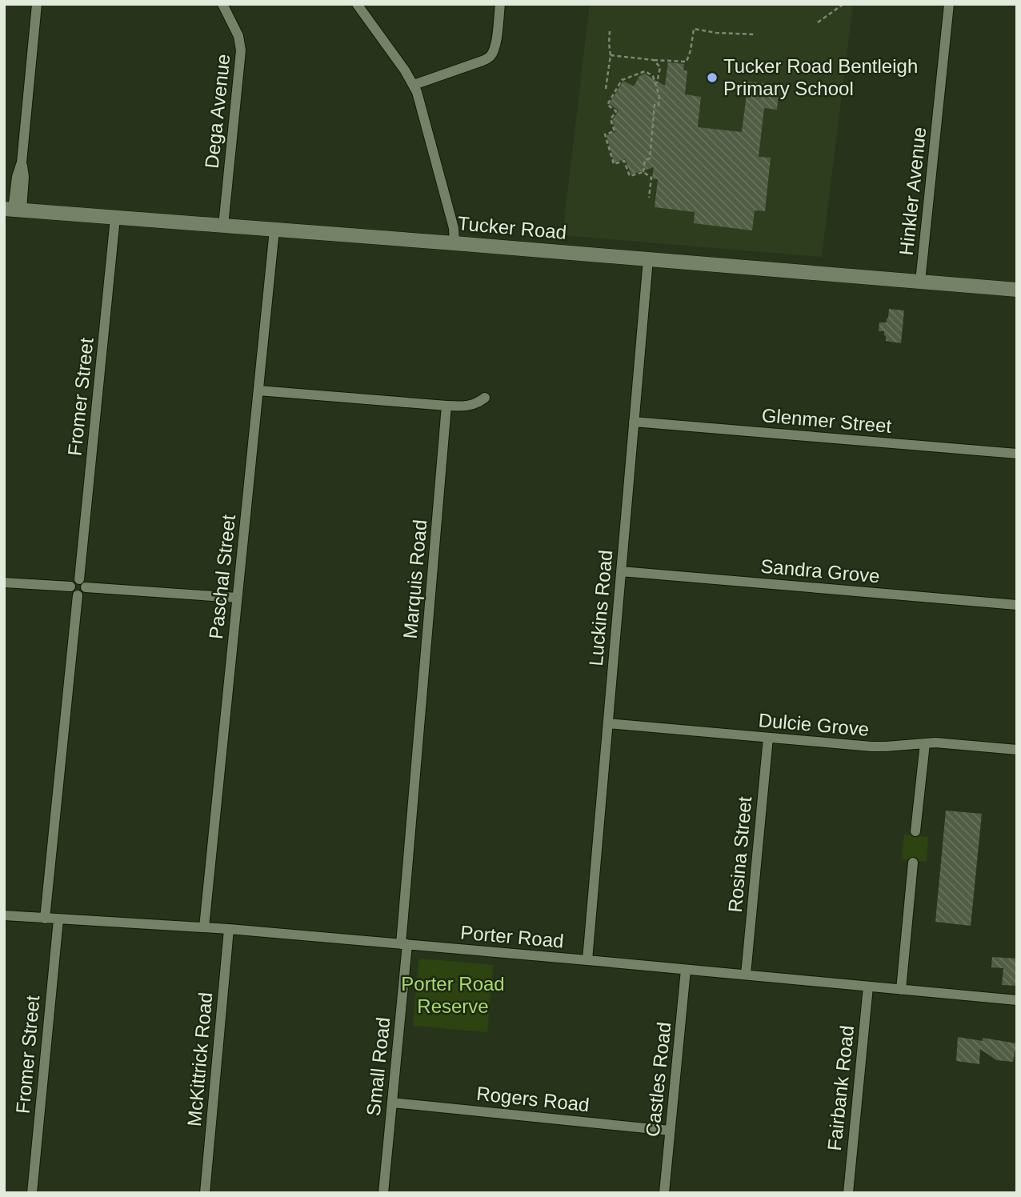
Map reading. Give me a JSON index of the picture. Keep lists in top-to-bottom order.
{
  "streets": {
    "street": [
      "Dega Avenue",
      "Hinkler Avenue",
      "Tucker Road",
      "Fromer Street",
      "Glenmer Street",
      "Sandra Grove",
      "Paschal Street",
      "Marquis Road",
      "Luckins Road",
      "Dulcie Grove",
      "Rosina Street",
      "Porter Road",
      "McKittrick Road",
      "Small Road",
      "Castles Road",
      "Fairbank Road",
      "Rogers Road"
    ]
  },
  "crossings": [
    ["Dega Avenue", "Tucker Road"],
    ["Hinkler Avenue", "Tucker Road"],
    ["Tucker Road", "Fromer Street"],
    ["Tucker Road", "Paschal Street"],
    ["Tucker Road", "Luckins Road"],
    ["Fromer Street", "Porter Road"],
    ["Glenmer Street", "Luckins Road"],
    ["Sandra Grove", "Luckins Road"],
    ["Paschal Street", "Porter Road"],
    ["Marquis Road", "Porter Road"],
    ["Marquis Road", "Small Road"],
    ["Luckins Road", "Dulcie Grove"],
    ["Luckins Road", "Porter Road"],
    ["Dulcie Grove", "Rosina Street"],
    ["Rosina Street", "Porter Road"],
    ["Porter Road", "McKittrick Road"],
    ["Porter Road", "Small Road"],
    ["Porter Road", "Castles Road"],
    ["Porter Road", "Fairbank Road"],
    ["Small Road", "Rogers Road"],
    ["Castles Road", "Rogers Road"]
  ],
  "parks": ["Porter Road Reserve"],
  "places": ["Tucker Road Bentleigh Primary School"]
}
